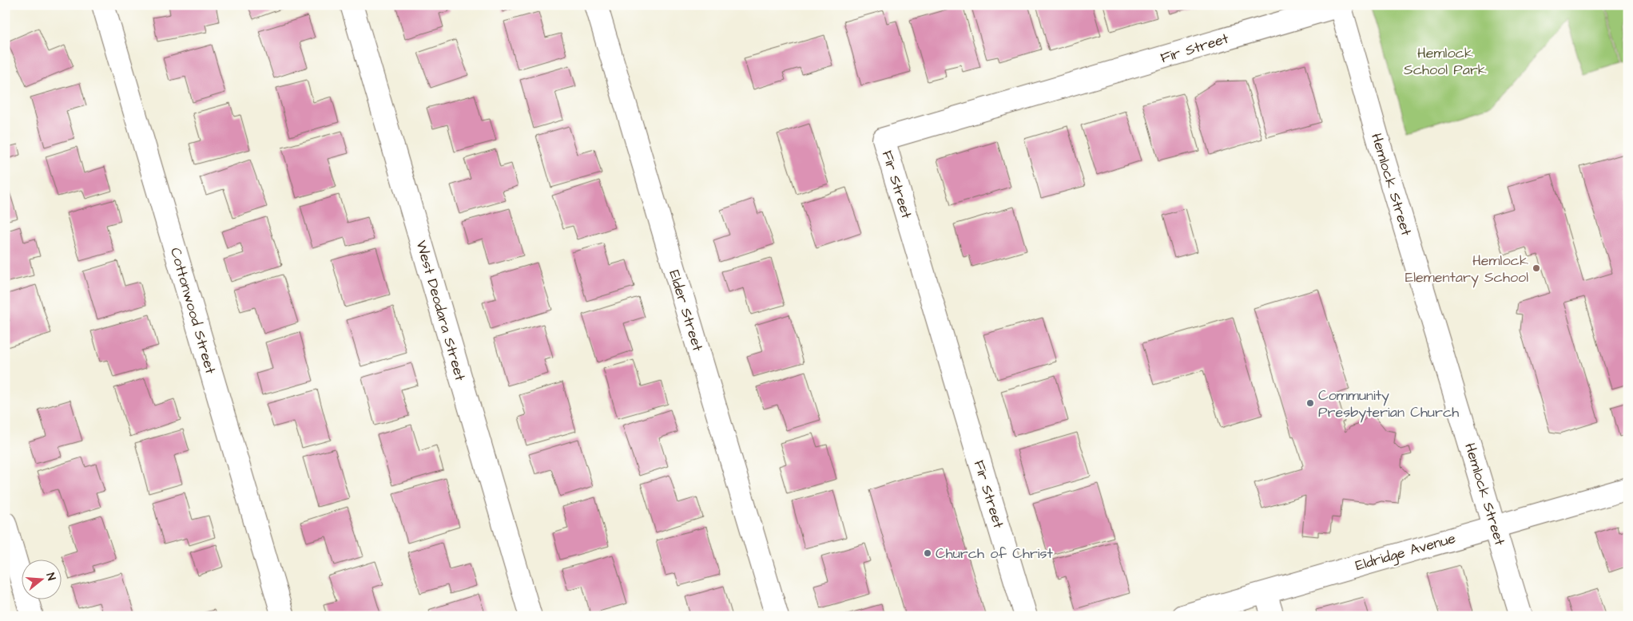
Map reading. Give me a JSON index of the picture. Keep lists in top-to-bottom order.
{
  "streets": {
    "street": [
      "Fir Street",
      "Hemlock Street",
      "Cottonwood Street",
      "West Deodara Street",
      "Elder Street",
      "Eldridge Avenue"
    ]
  },
  "crossings": [
    ["Fir Street", "Hemlock Street"],
    ["Hemlock Street", "Eldridge Avenue"]
  ],
  "parks": ["Hemlock School Park"],
  "places": ["Hemlock Elementary School", "Community Presbyterian Church", "Church of Christ"],
  "north": "right"
}
